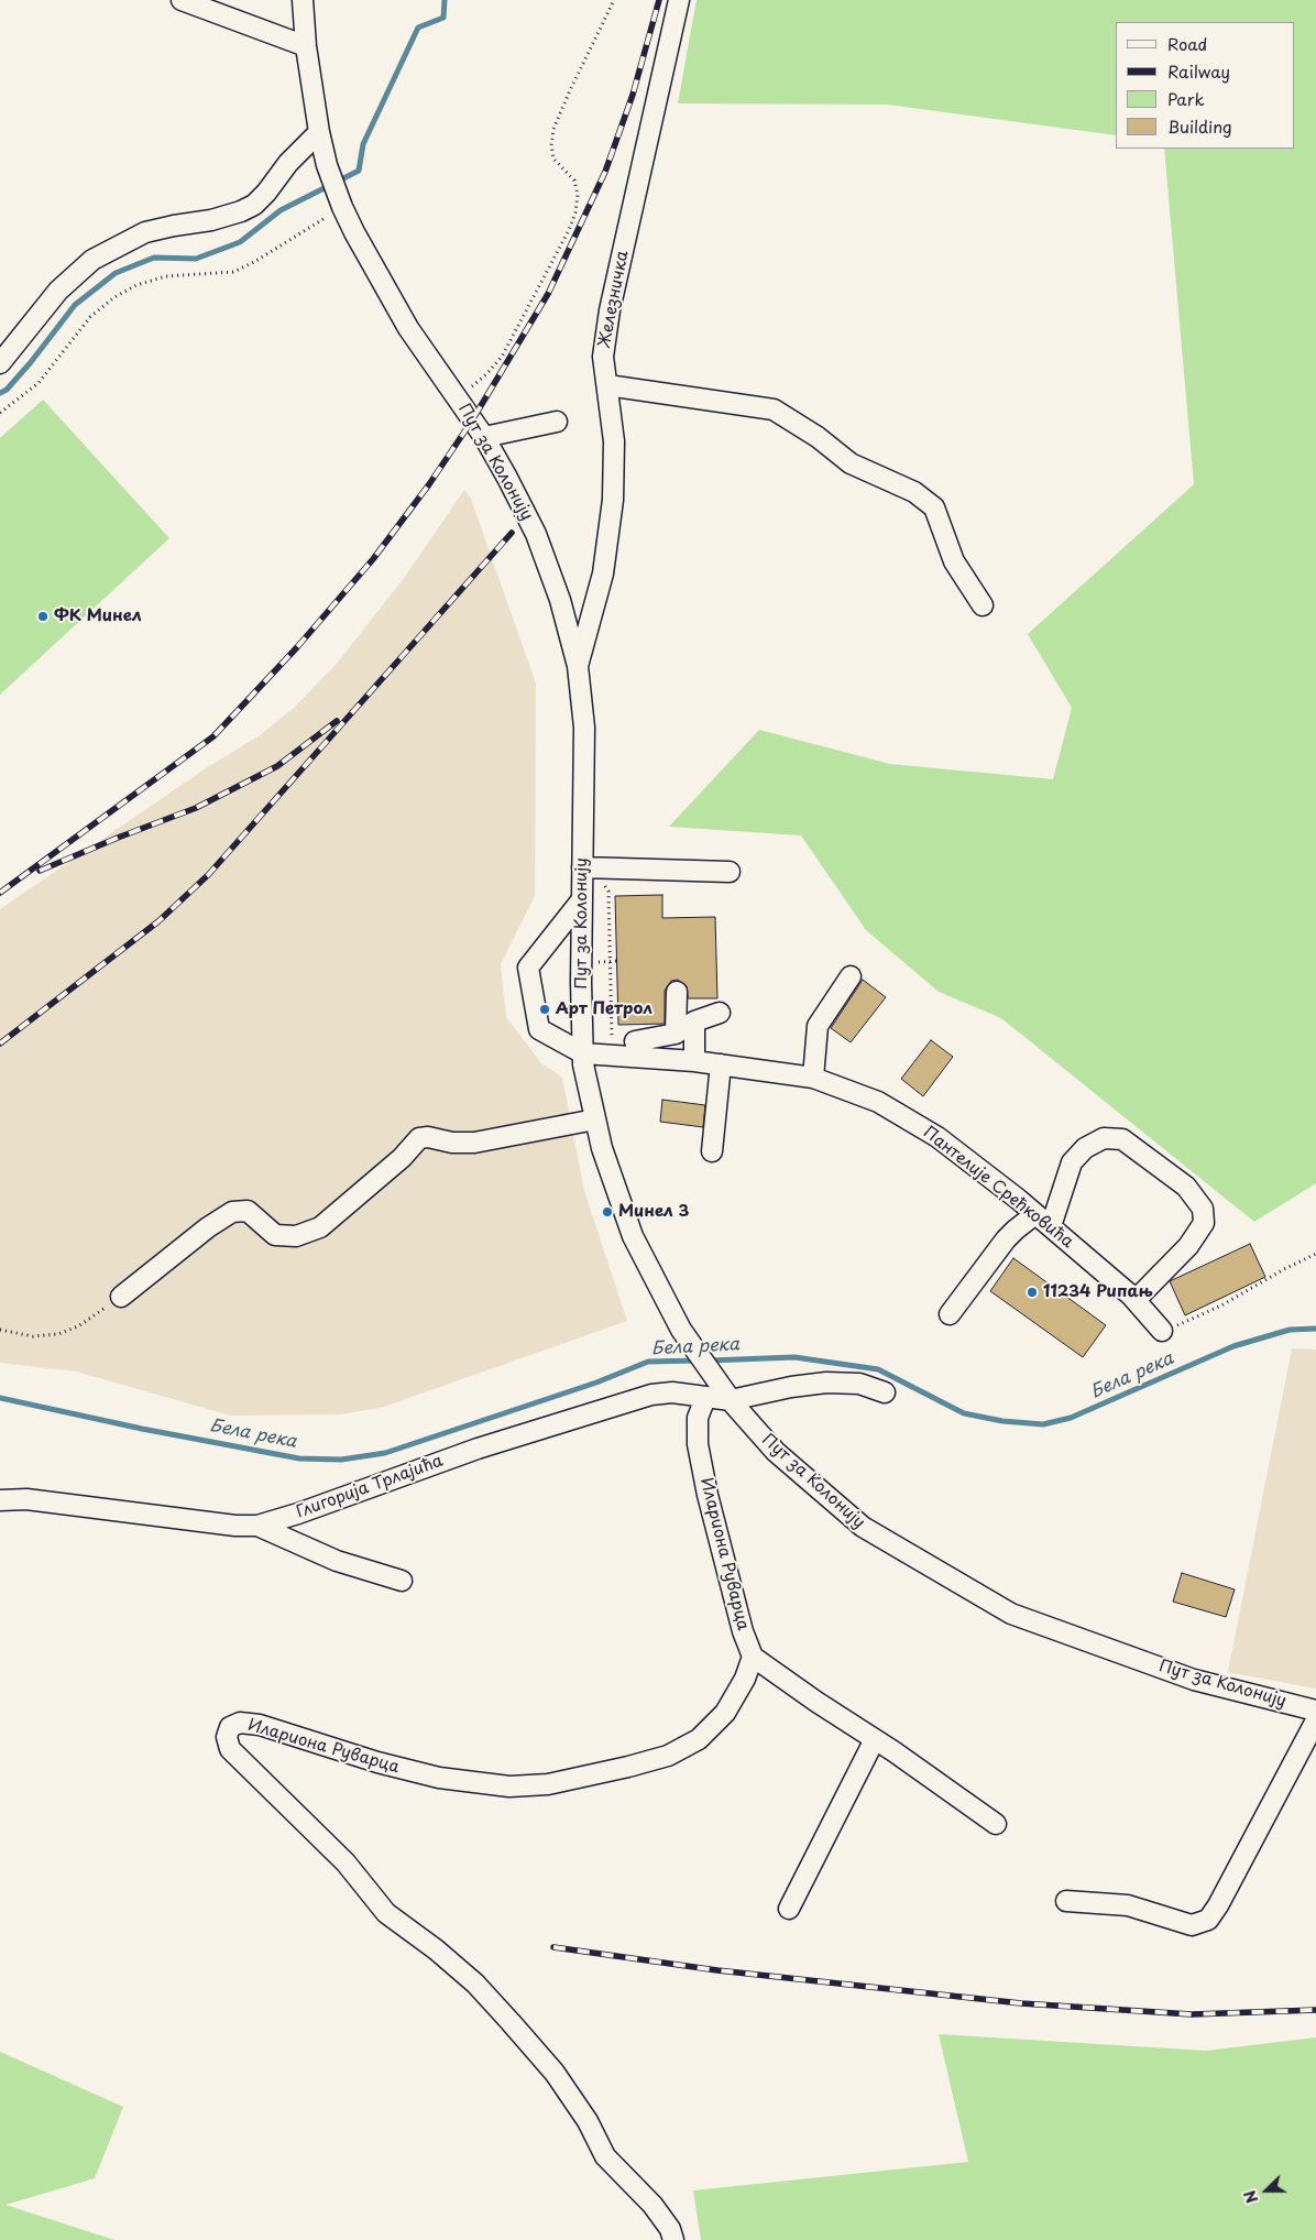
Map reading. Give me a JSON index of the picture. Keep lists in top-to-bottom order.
{
  "streets": {
    "street": [
      "Железничка",
      "Пут за Колонију",
      "Пантелије Срећковића",
      "Глигорија Трлајића",
      "Илариона Руварца"
    ]
  },
  "crossings": [
    ["Железничка", "Пут за Колонију"],
    ["Пут за Колонију", "Пантелије Срећковића"],
    ["Пут за Колонију", "Глигорија Трлајића"],
    ["Глигорија Трлајића", "Илариона Руварца"]
  ],
  "water": ["Бела река"],
  "places": [
    "ФК Минел",
    "Арт Петрол",
    "Минел 3",
    "11234 Рипањ"
  ],
  "legend": [
    "Road",
    "Railway",
    "Park",
    "Building"
  ],
  "north": "left"
}
